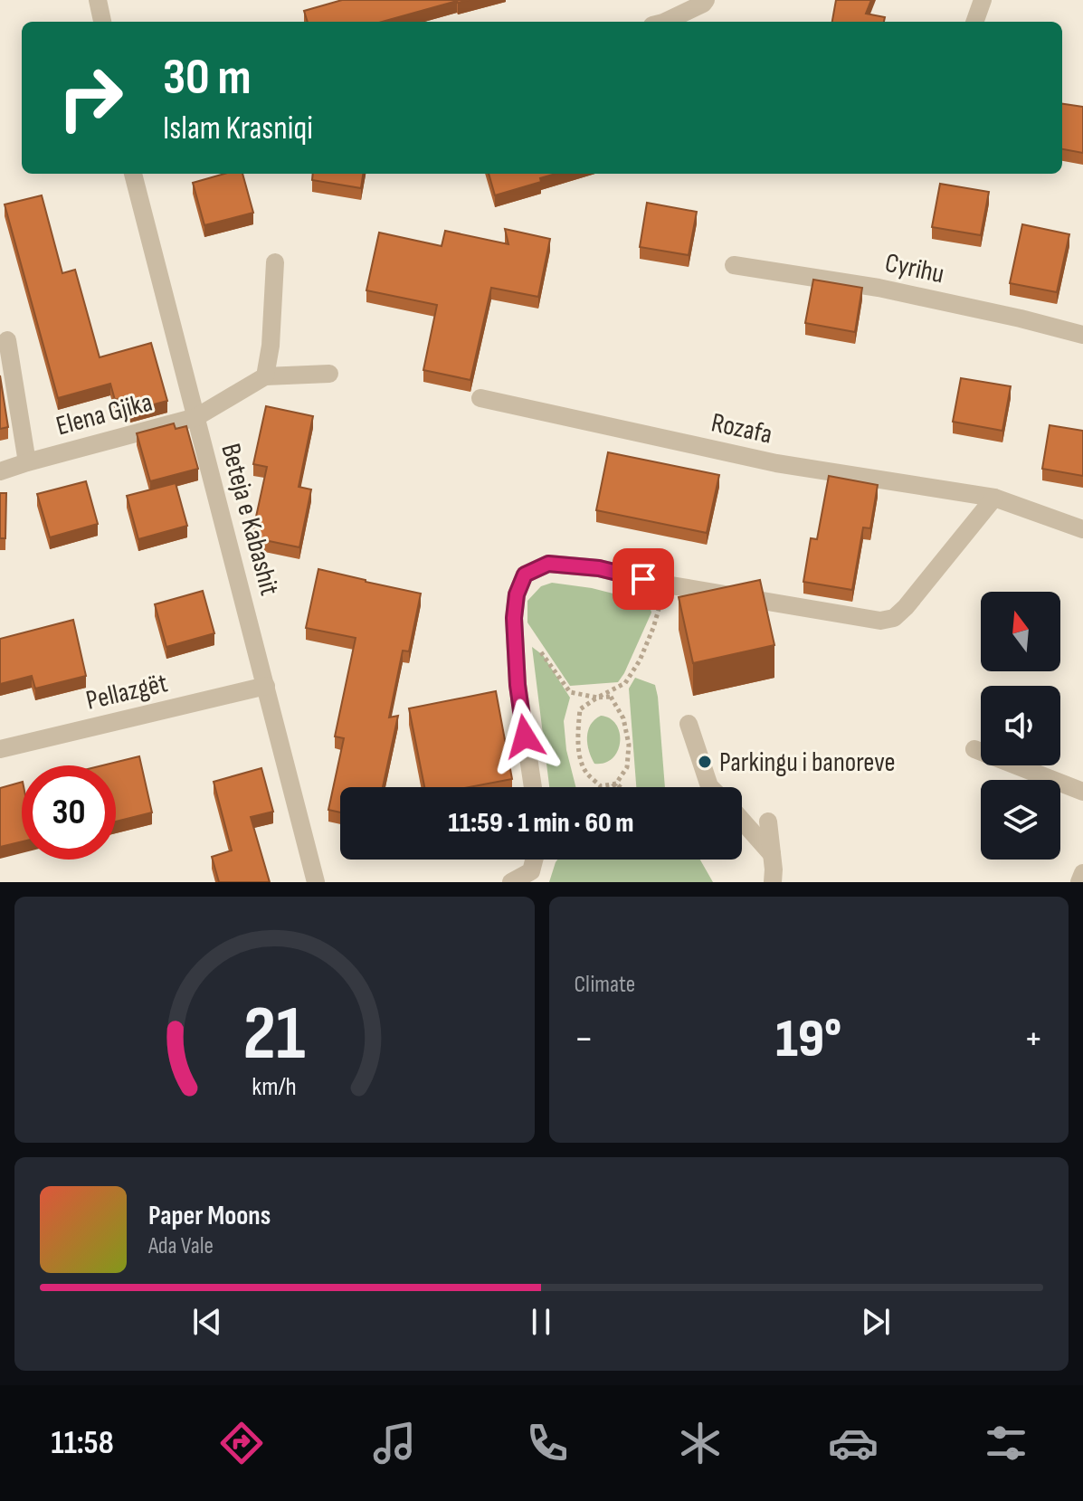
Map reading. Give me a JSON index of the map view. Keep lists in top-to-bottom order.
{
  "streets": {
    "street": [
      "Cyrihu",
      "Elena Gjika",
      "Rozafa",
      "Beteja e Kabashit",
      "Pellazgët"
    ]
  },
  "crossings": [
    ["Elena Gjika", "Beteja e Kabashit"],
    ["Beteja e Kabashit", "Pellazgët"]
  ],
  "places": ["Parkingu i banoreve"],
  "north": "top",
  "page": {
    "turn": ["30 m", "Islam Krasniqi"],
    "limit": "30",
    "trip": "11:59 · 1 min · 60 m",
    "tile": "Climate",
    "heat": ["−", "19°", "+"],
    "song": ["Paper Moons", "Ada Vale"],
    "tabs": "11:58",
    "gauge": ["21", "km/h"]
  }
}
